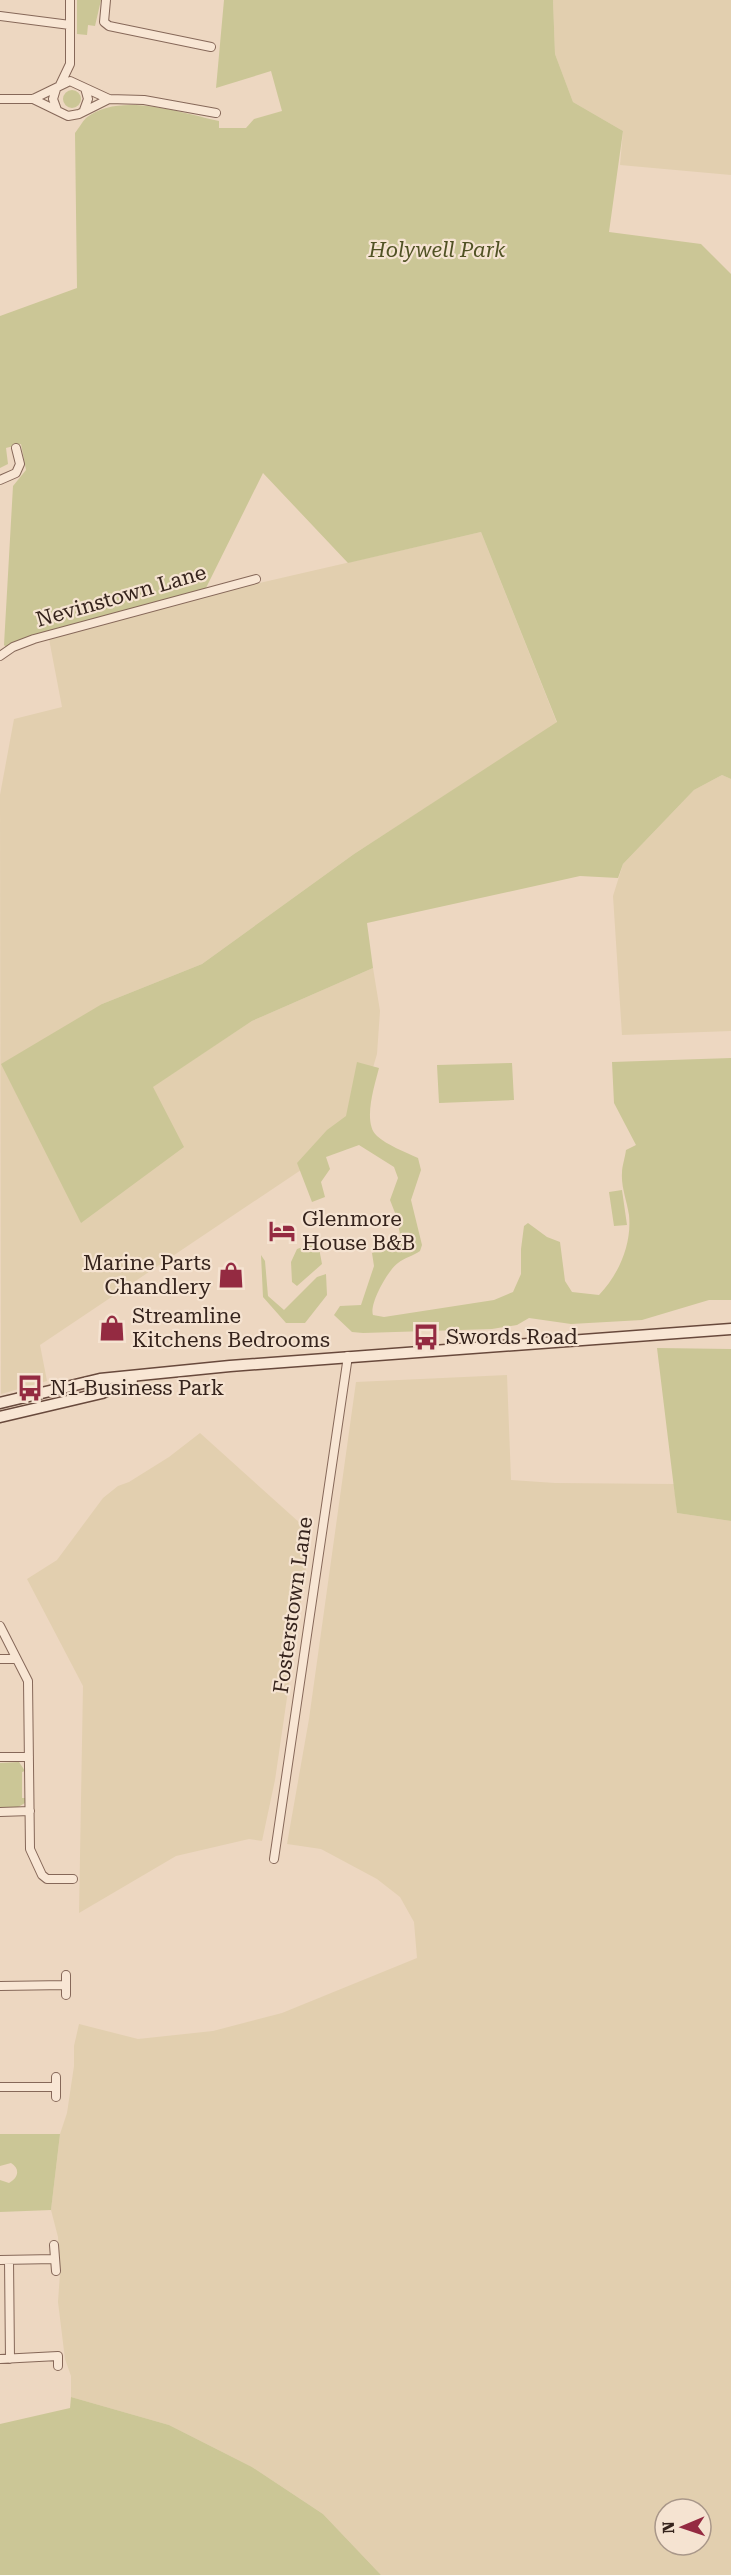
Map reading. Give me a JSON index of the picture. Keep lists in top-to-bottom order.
{
  "streets": {
    "street": ["Nevinstown Lane", "Fosterstown Lane"]
  },
  "parks": ["Holywell Park"],
  "places": {
    "hotel": ["Glenmore House B&B"],
    "shop": ["Marine Parts Chandlery", "Streamline Kitchens Bedrooms"],
    "bus stop": ["Swords Road", "N1 Business Park"]
  },
  "north": "left"
}
